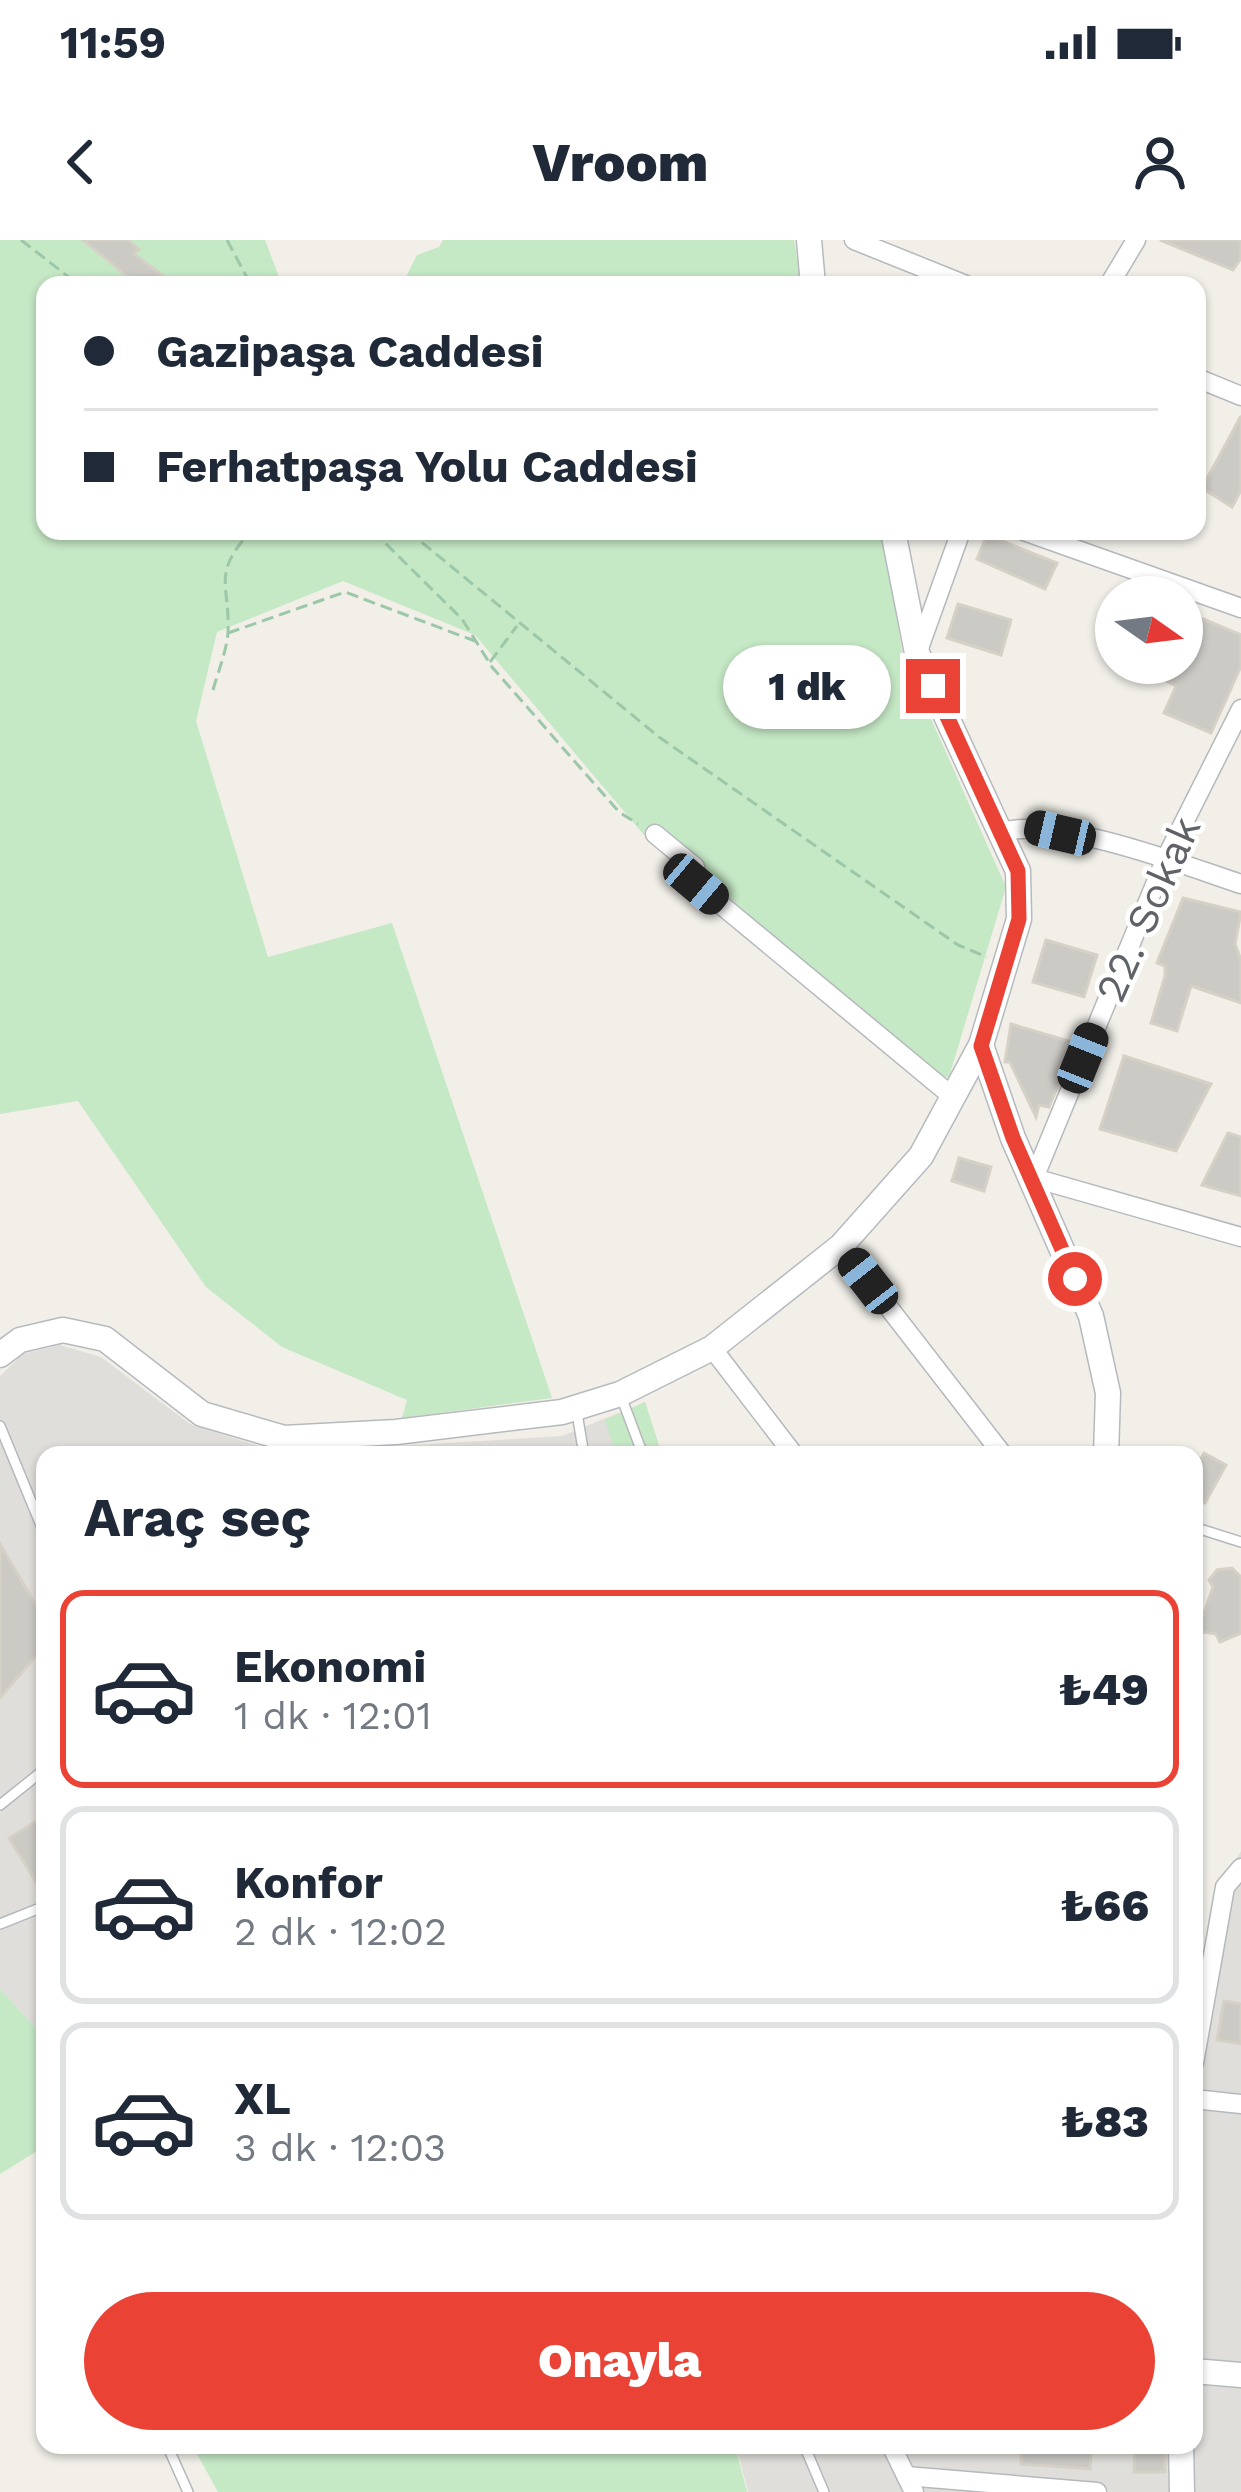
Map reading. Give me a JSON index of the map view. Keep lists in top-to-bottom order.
{
  "streets": {
    "street": ["22. Sokak"]
  },
  "north": "right",
  "page": {
    "status": "11:59",
    "header": "Vroom",
    "banner": ["Gazipaşa Caddesi", "Ferhatpaşa Yolu Caddesi"],
    "bubble": "1 dk",
    "heading": "Araç seç",
    "list": [
      {
        "name": "Ekonomi",
        "note": "1 dk · 12:01",
        "value": "₺49"
      },
      {
        "name": "Konfor",
        "note": "2 dk · 12:02",
        "value": "₺66"
      },
      {
        "name": "XL",
        "note": "3 dk · 12:03",
        "value": "₺83"
      }
    ],
    "buttons": "Onayla"
  }
}
